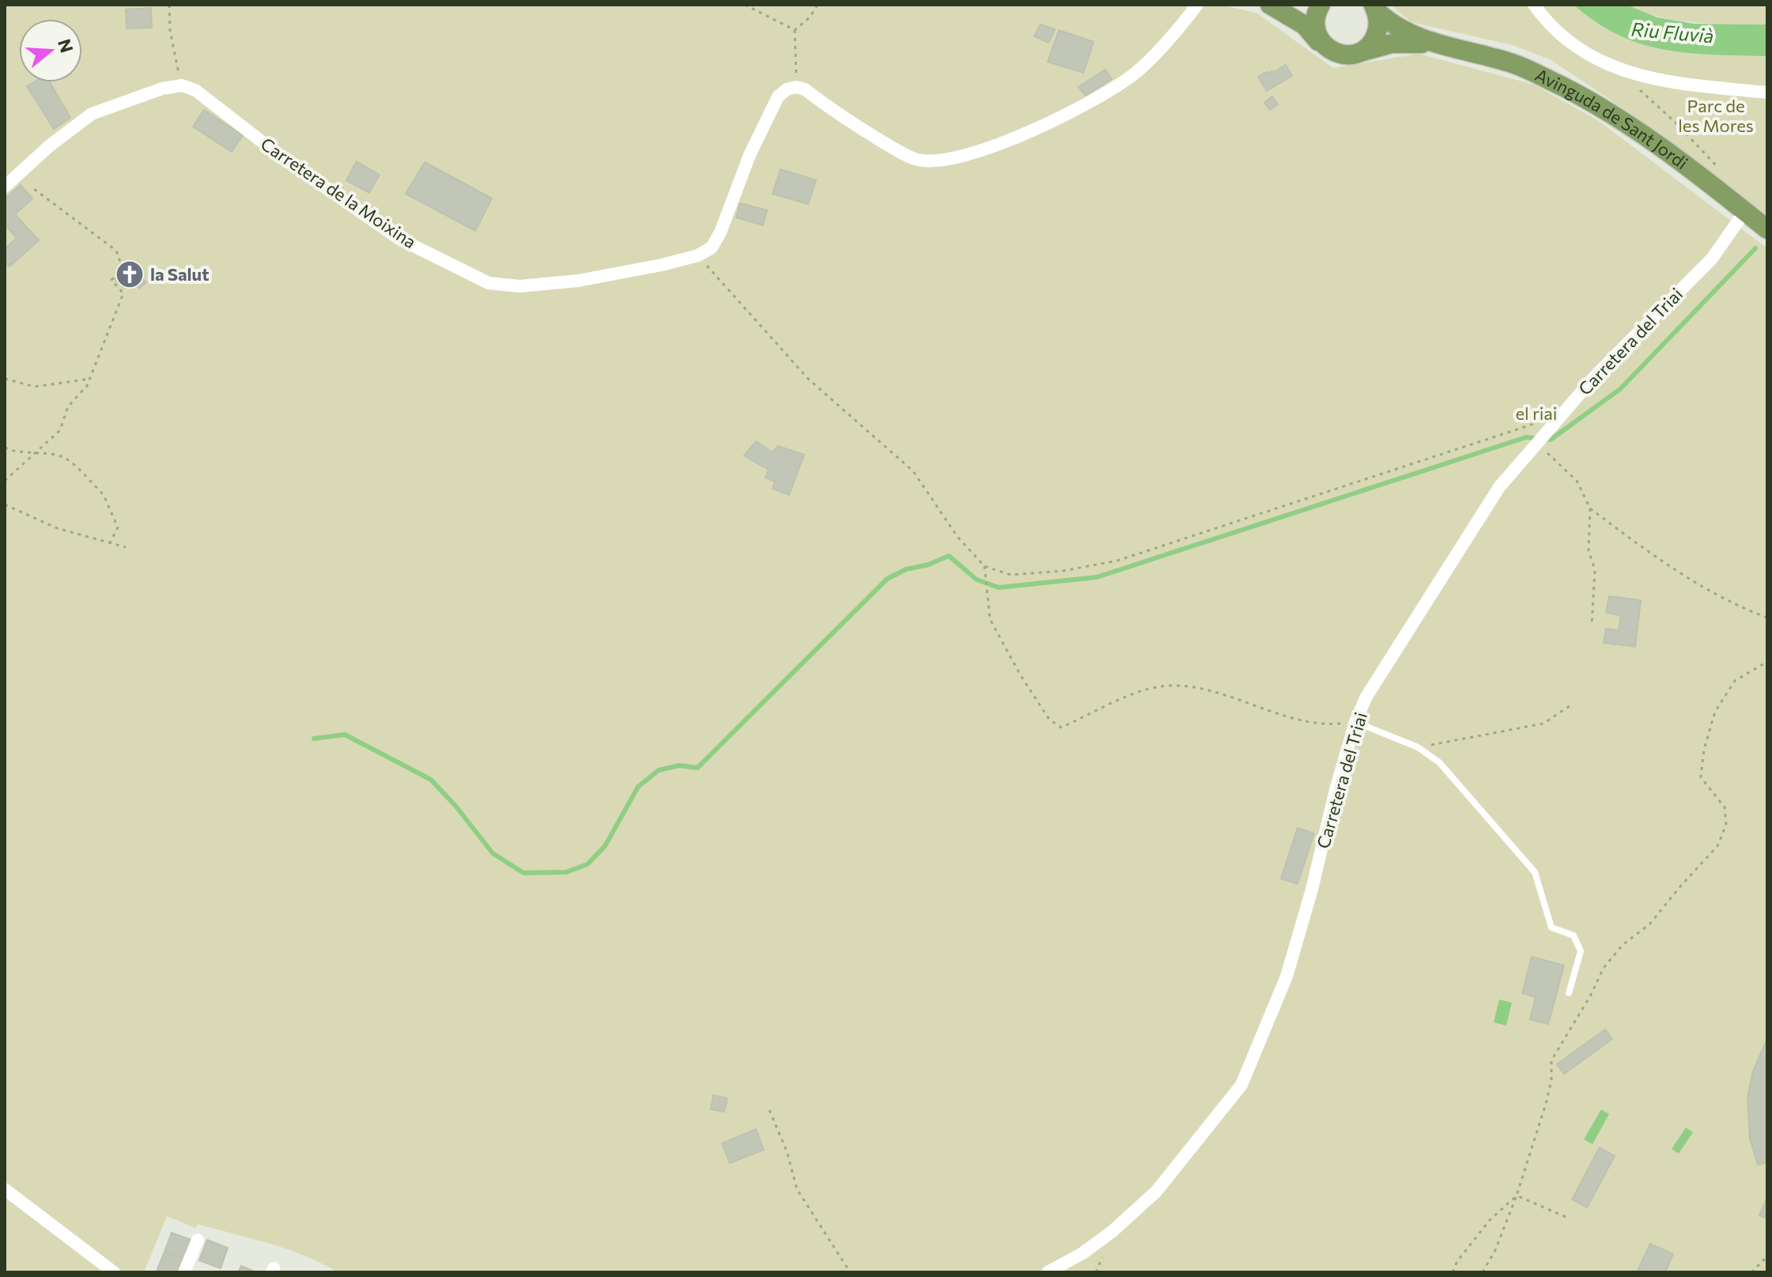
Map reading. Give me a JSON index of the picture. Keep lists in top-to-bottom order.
{
  "streets": {
    "main road": ["Avinguda de Sant Jordi"],
    "street": ["Carretera de la Moixina", "Carretera del Triai"]
  },
  "crossings": [
    ["Avinguda de Sant Jordi", "Carretera del Triai"]
  ],
  "water": ["Riu Fluvià"],
  "parks": ["Parc de les Mores", "el riai"],
  "places": {
    "church": ["la Salut"]
  },
  "north": "right"
}
